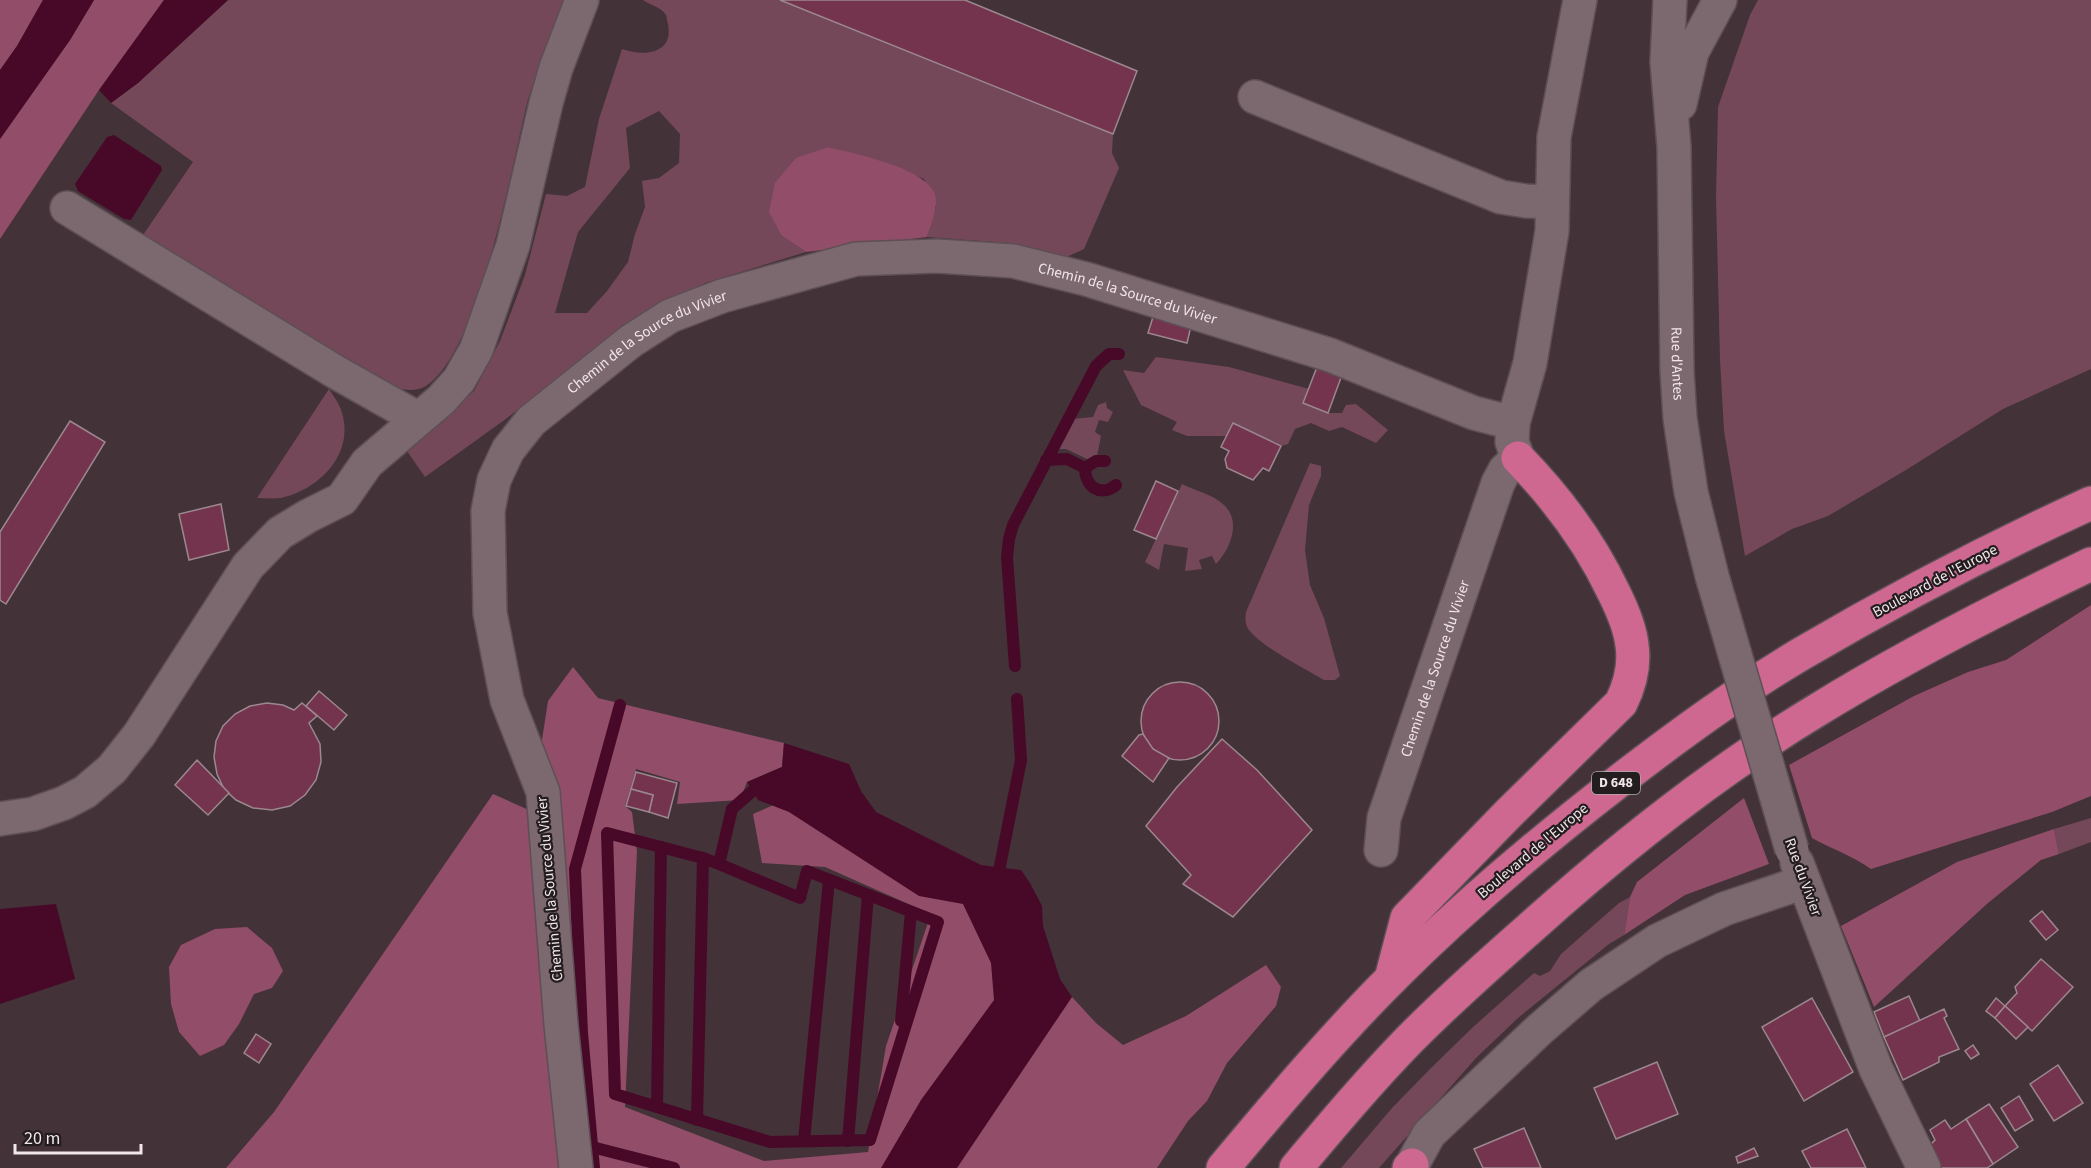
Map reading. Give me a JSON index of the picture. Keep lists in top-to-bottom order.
{
  "streets": {
    "highway": ["Boulevard de l'Europe", "D 648"],
    "street": ["Chemin de la Source du Vivier", "Rue d'Antes", "Rue du Vivier"]
  },
  "crossings": [
    ["Rue d'Antes", "Rue du Vivier"]
  ],
  "scale_bar": "20 m"
}
